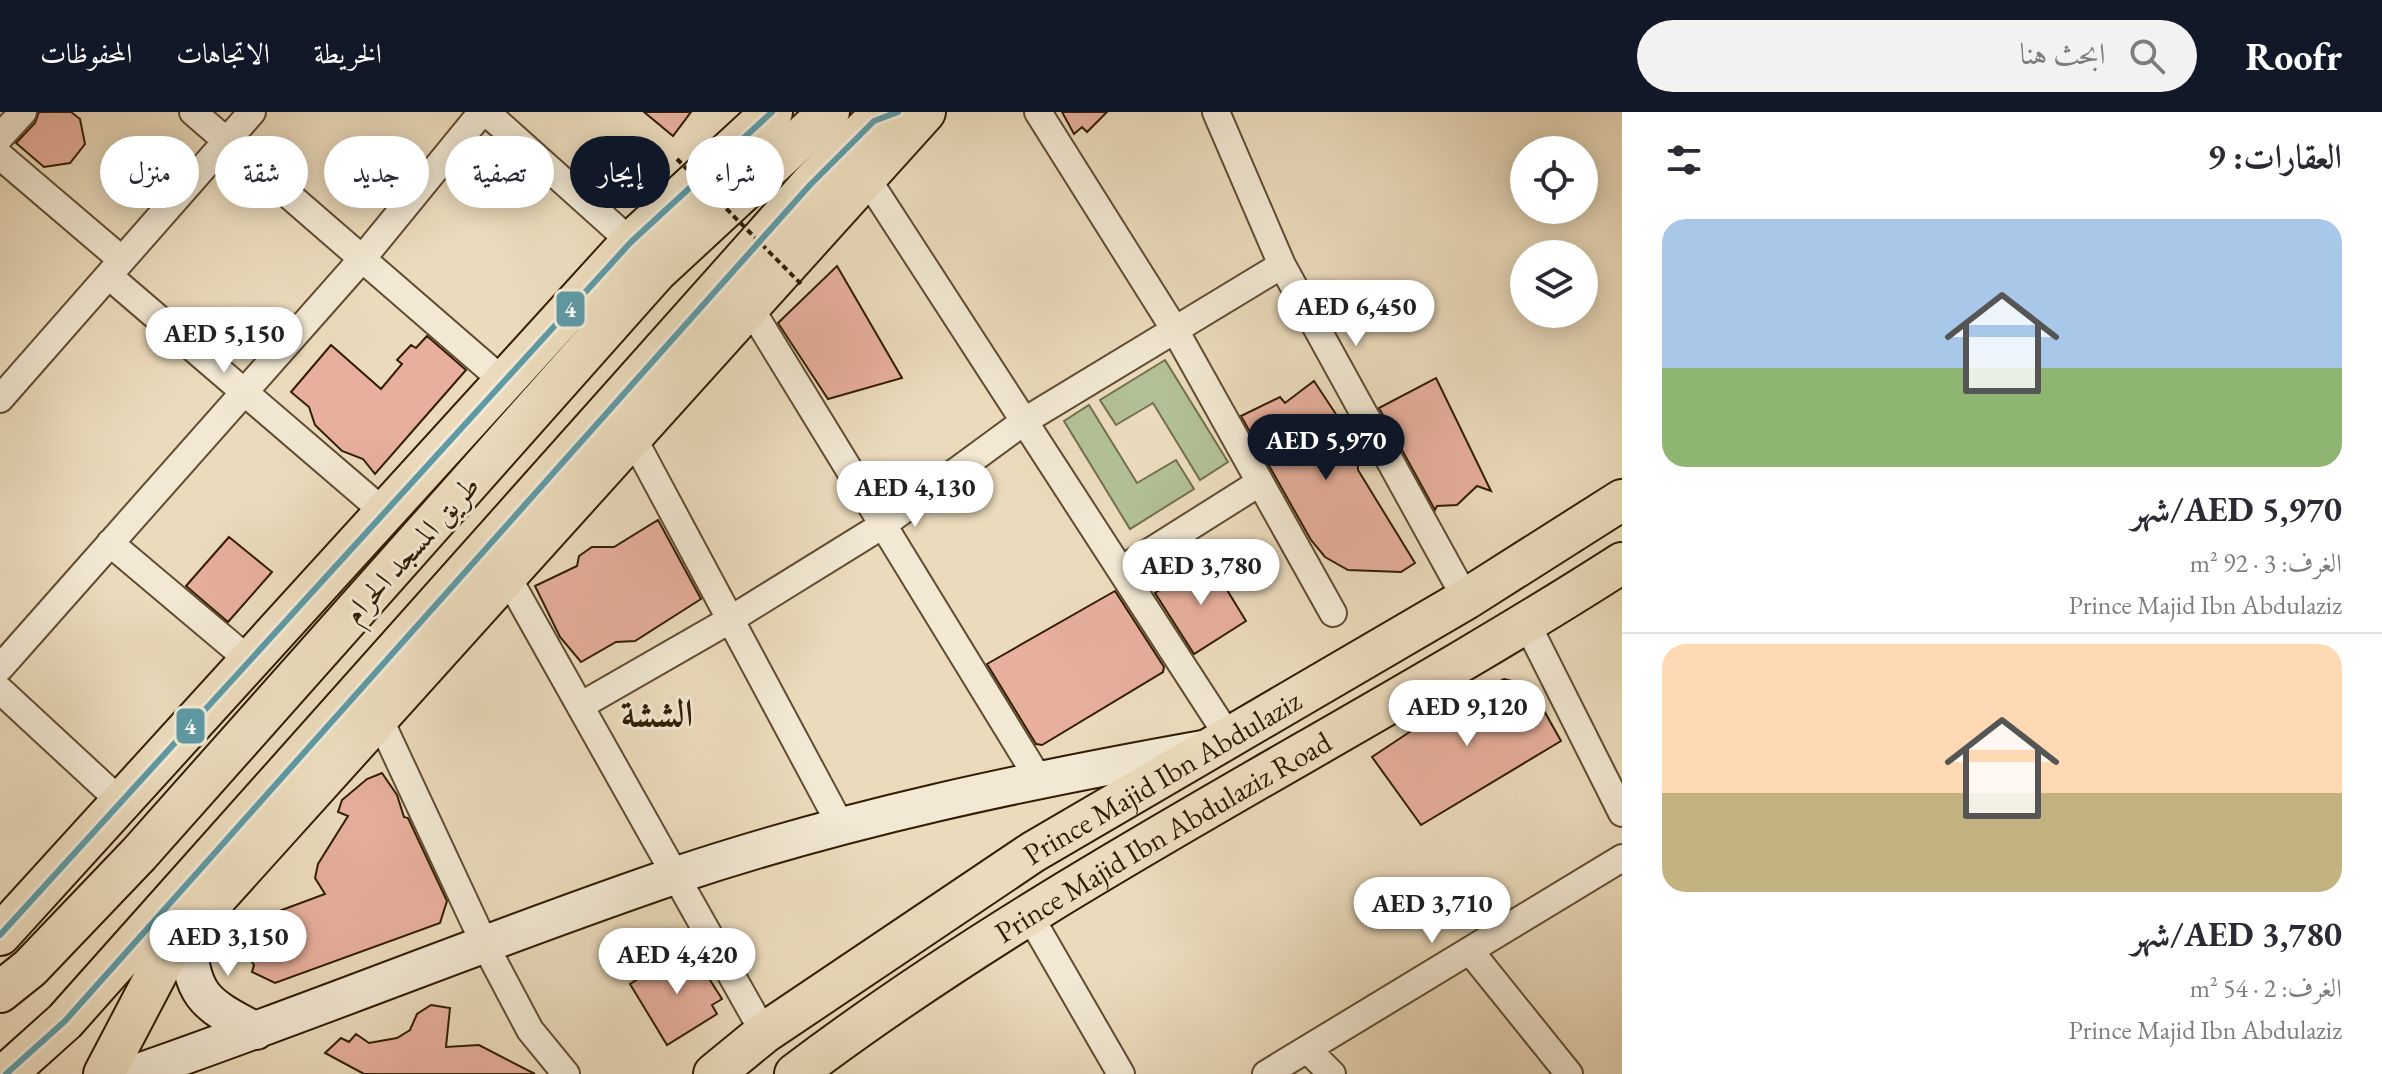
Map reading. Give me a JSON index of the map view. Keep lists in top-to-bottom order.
{
  "streets": {
    "main road": ["طريق المسجد الحرام", "Prince Majid Ibn Abdulaziz", "Prince Majid Ibn Abdulaziz Road"]
  },
  "districts": ["الششة"],
  "lines": ["transit line 4"],
  "page": {
    "header": "Roofr",
    "search": "ابحث هنا",
    "nav": ["الخريطة", "الاتجاهات", "المحفوظات"],
    "heading": "العقارات: 9",
    "chip": [
      "شراء",
      "إيجار",
      "تصفية",
      "جديد",
      "شقة",
      "منزل"
    ],
    "list": [
      {
        "name": "AED 5,970/شهر",
        "note": "الغرف: 3 · 92 m² · Prince Majid Ibn Abdulaziz"
      },
      {
        "name": "AED 3,780/شهر",
        "note": "الغرف: 2 · 54 m² · Prince Majid Ibn Abdulaziz"
      }
    ],
    "price": [
      "AED 6,450",
      "AED 5,150",
      "AED 5,970",
      "AED 4,130",
      "AED 3,780",
      "AED 9,120",
      "AED 3,710",
      "AED 3,150",
      "AED 4,420"
    ]
  }
}
